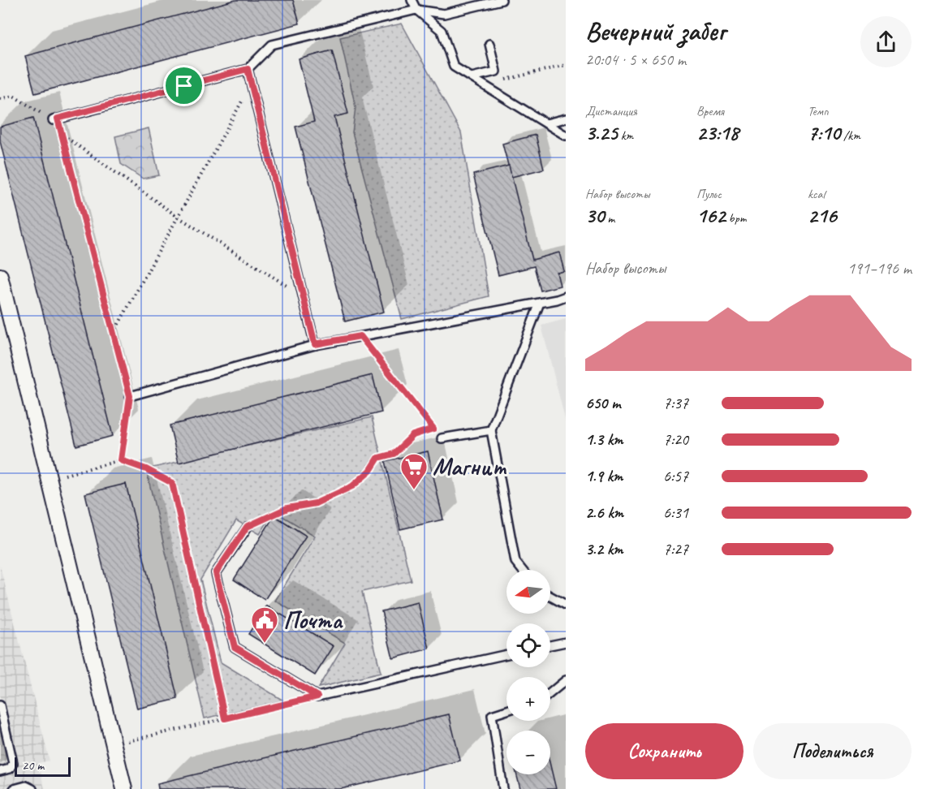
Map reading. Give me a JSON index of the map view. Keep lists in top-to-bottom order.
{
  "places": {
    "supermarket": ["Магнит"],
    "public building": ["Почта"]
  },
  "scale_bar": "20 m",
  "north": "left",
  "page": {
    "heading": ["Вечерний забег", "20:04 · 5 × 650 m"],
    "stats": [
      ["Дистанция", "3.25 km"],
      ["Время", "23:18"],
      ["Темп", "7:10 /km"],
      ["Набор высоты", "30 m"],
      ["Пульс", "162 bpm"],
      ["kcal", "216"]
    ],
    "chart": ["Набор высоты", "191–196 m"],
    "list": [
      {
        "name": "650 m",
        "note": "7:37"
      },
      {
        "name": "1.3 km",
        "note": "7:20"
      },
      {
        "name": "1.9 km",
        "note": "6:57"
      },
      {
        "name": "2.6 km",
        "note": "6:31"
      },
      {
        "name": "3.2 km",
        "note": "7:27"
      }
    ],
    "map_buttons": ["+", "−"],
    "buttons": ["Сохранить", "Поделиться"],
    "scale": "20 m"
  }
}
